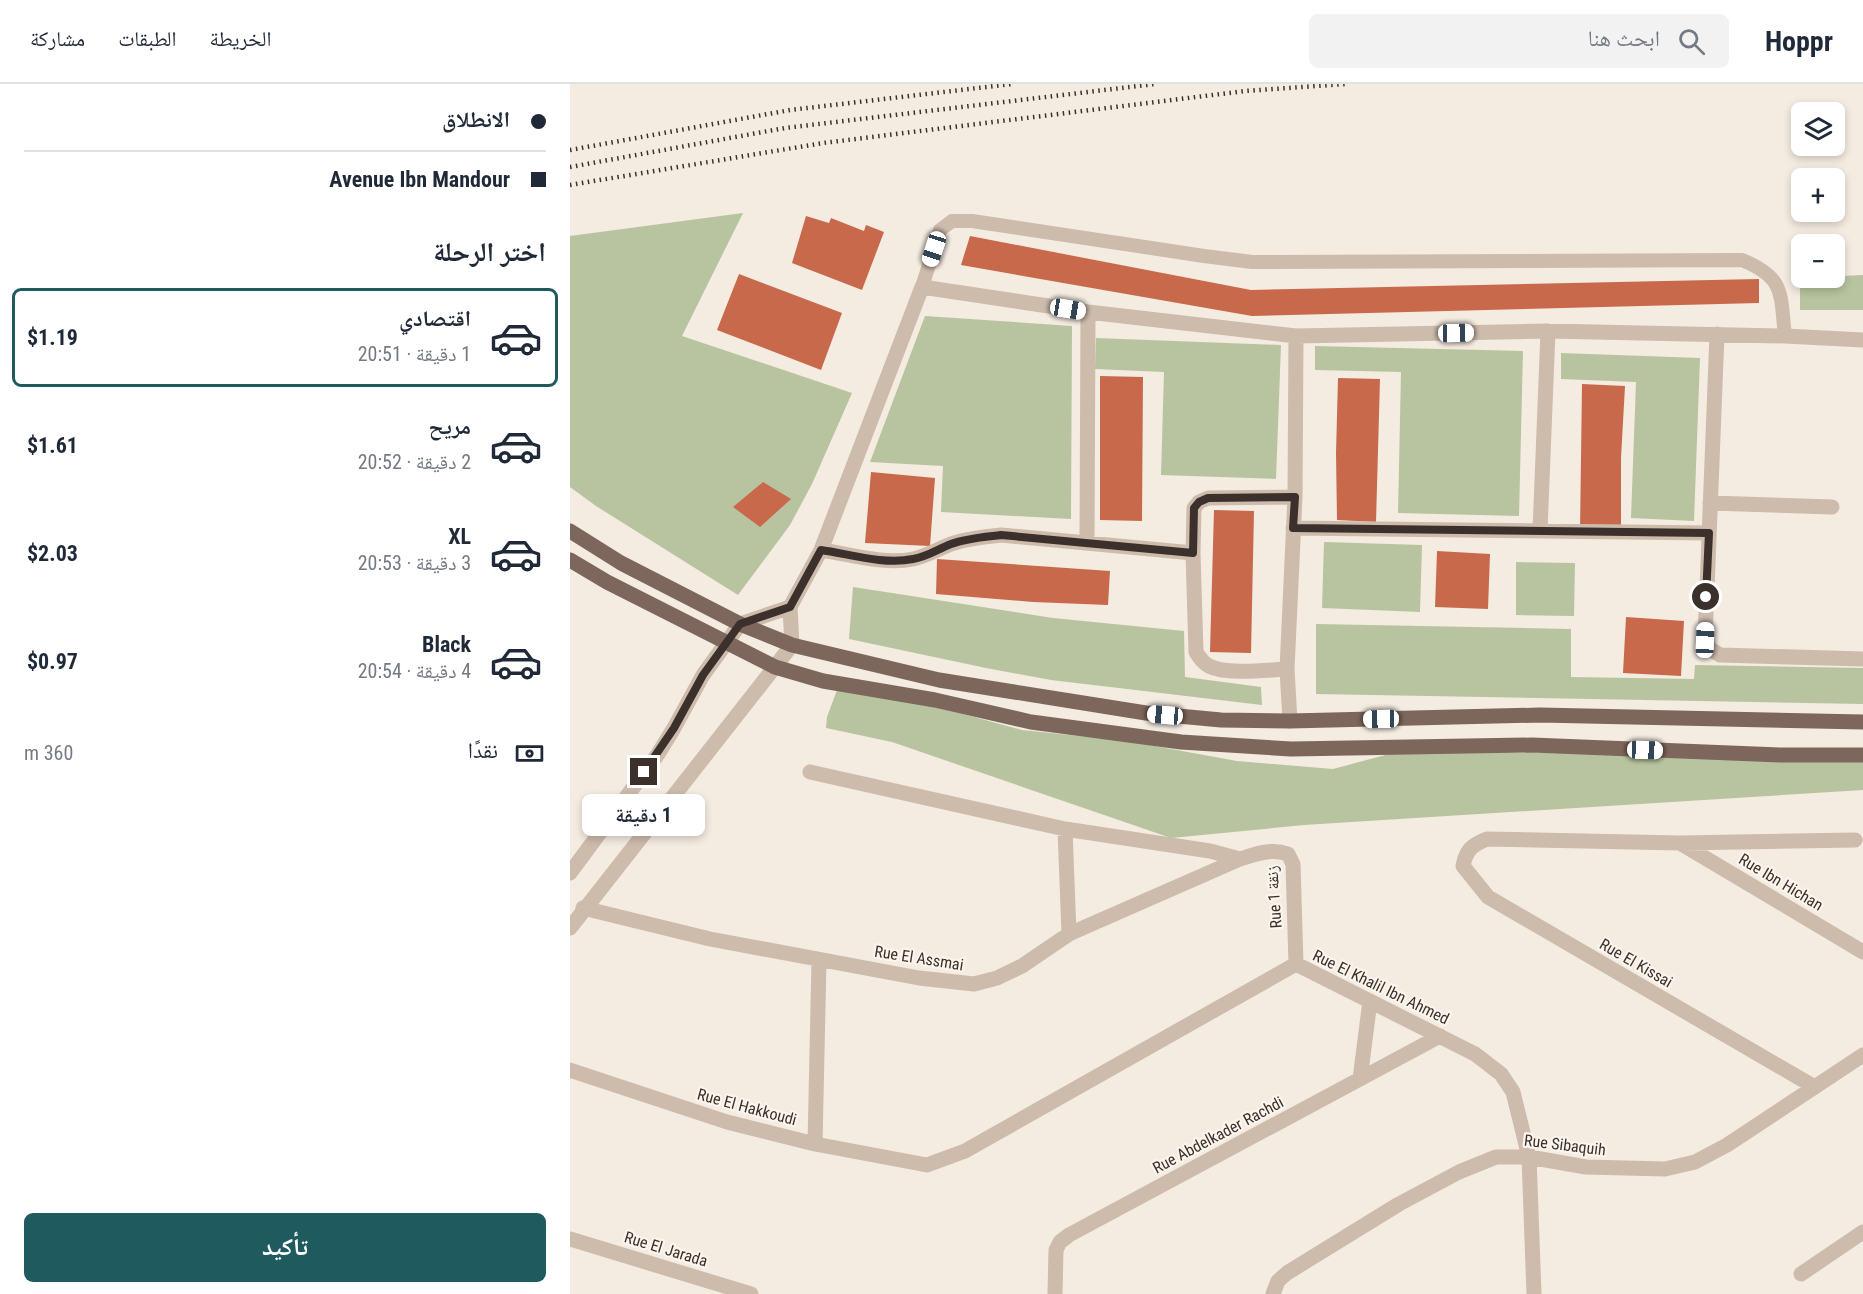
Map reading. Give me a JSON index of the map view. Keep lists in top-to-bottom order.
{
  "streets": {
    "street": [
      "Rue Ibn Hichan",
      "Rue 1 زنقة",
      "Rue El Assmai",
      "Rue El Kissai",
      "Rue El Khalil Ibn Ahmed",
      "Rue El Hakkoudi",
      "Rue Abdelkader Rachdi",
      "Rue Sibaquih",
      "Rue El Jarada"
    ]
  },
  "crossings": [
    ["Rue Ibn Hichan", "Rue El Kissai"],
    ["Rue 1 زنقة", "Rue El Assmai"],
    ["Rue 1 زنقة", "Rue El Khalil Ibn Ahmed"],
    ["Rue El Kissai", "Rue Sibaquih"],
    ["Rue El Khalil Ibn Ahmed", "Rue El Hakkoudi"],
    ["Rue El Khalil Ibn Ahmed", "Rue Abdelkader Rachdi"],
    ["Rue El Khalil Ibn Ahmed", "Rue Sibaquih"]
  ],
  "page": {
    "header": "Hoppr",
    "search": "ابحث هنا",
    "nav": ["الخريطة", "الطبقات", "مشاركة"],
    "banner": ["الانطلاق", "Avenue Ibn Mandour"],
    "map_buttons": ["+", "−"],
    "heading": "اختر الرحلة",
    "list": [
      {
        "name": "اقتصادي",
        "note": "1 دقيقة · 20:51",
        "value": "$1.19"
      },
      {
        "name": "مريح",
        "note": "2 دقيقة · 20:52",
        "value": "$1.61"
      },
      {
        "name": "XL",
        "note": "3 دقيقة · 20:53",
        "value": "$2.03"
      },
      {
        "name": "Black",
        "note": "4 دقيقة · 20:54",
        "value": "$0.97"
      }
    ],
    "pay": ["نقدًا", "360 m"],
    "bubble": "1 دقيقة",
    "buttons": "تأكيد"
  }
}
